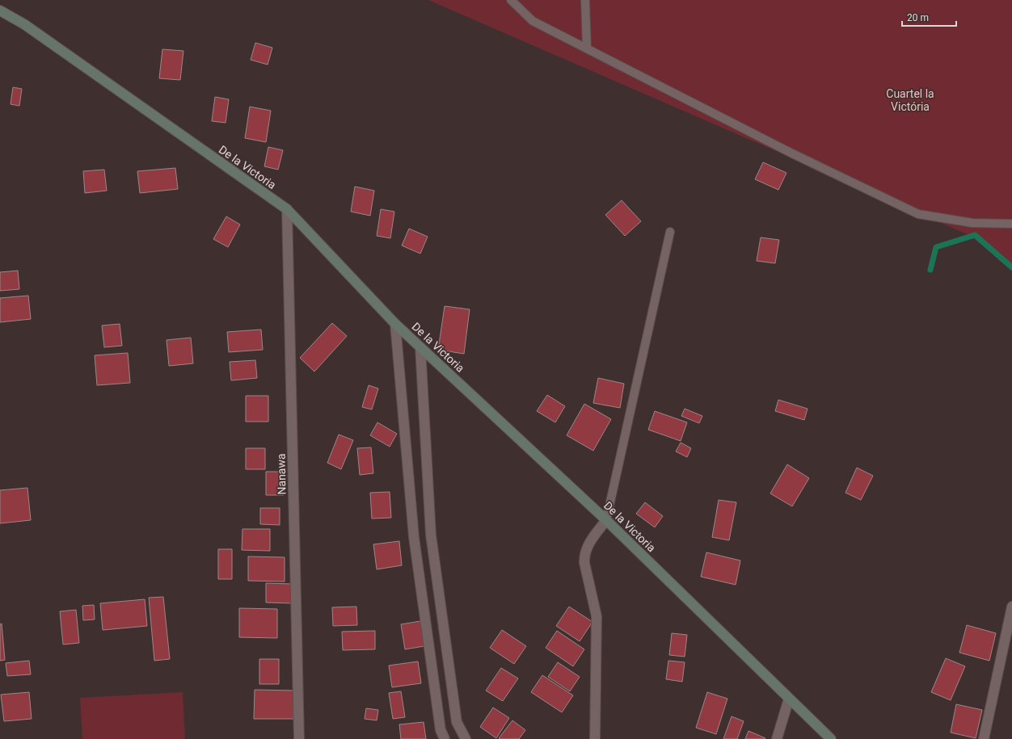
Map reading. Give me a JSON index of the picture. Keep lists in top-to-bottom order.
{
  "streets": {
    "main road": ["De la Victoria"],
    "street": ["Nanawa"]
  },
  "crossings": [
    ["De la Victoria", "Nanawa"]
  ],
  "parks": ["Cuartel la Victória"],
  "scale_bar": "20 m"
}
